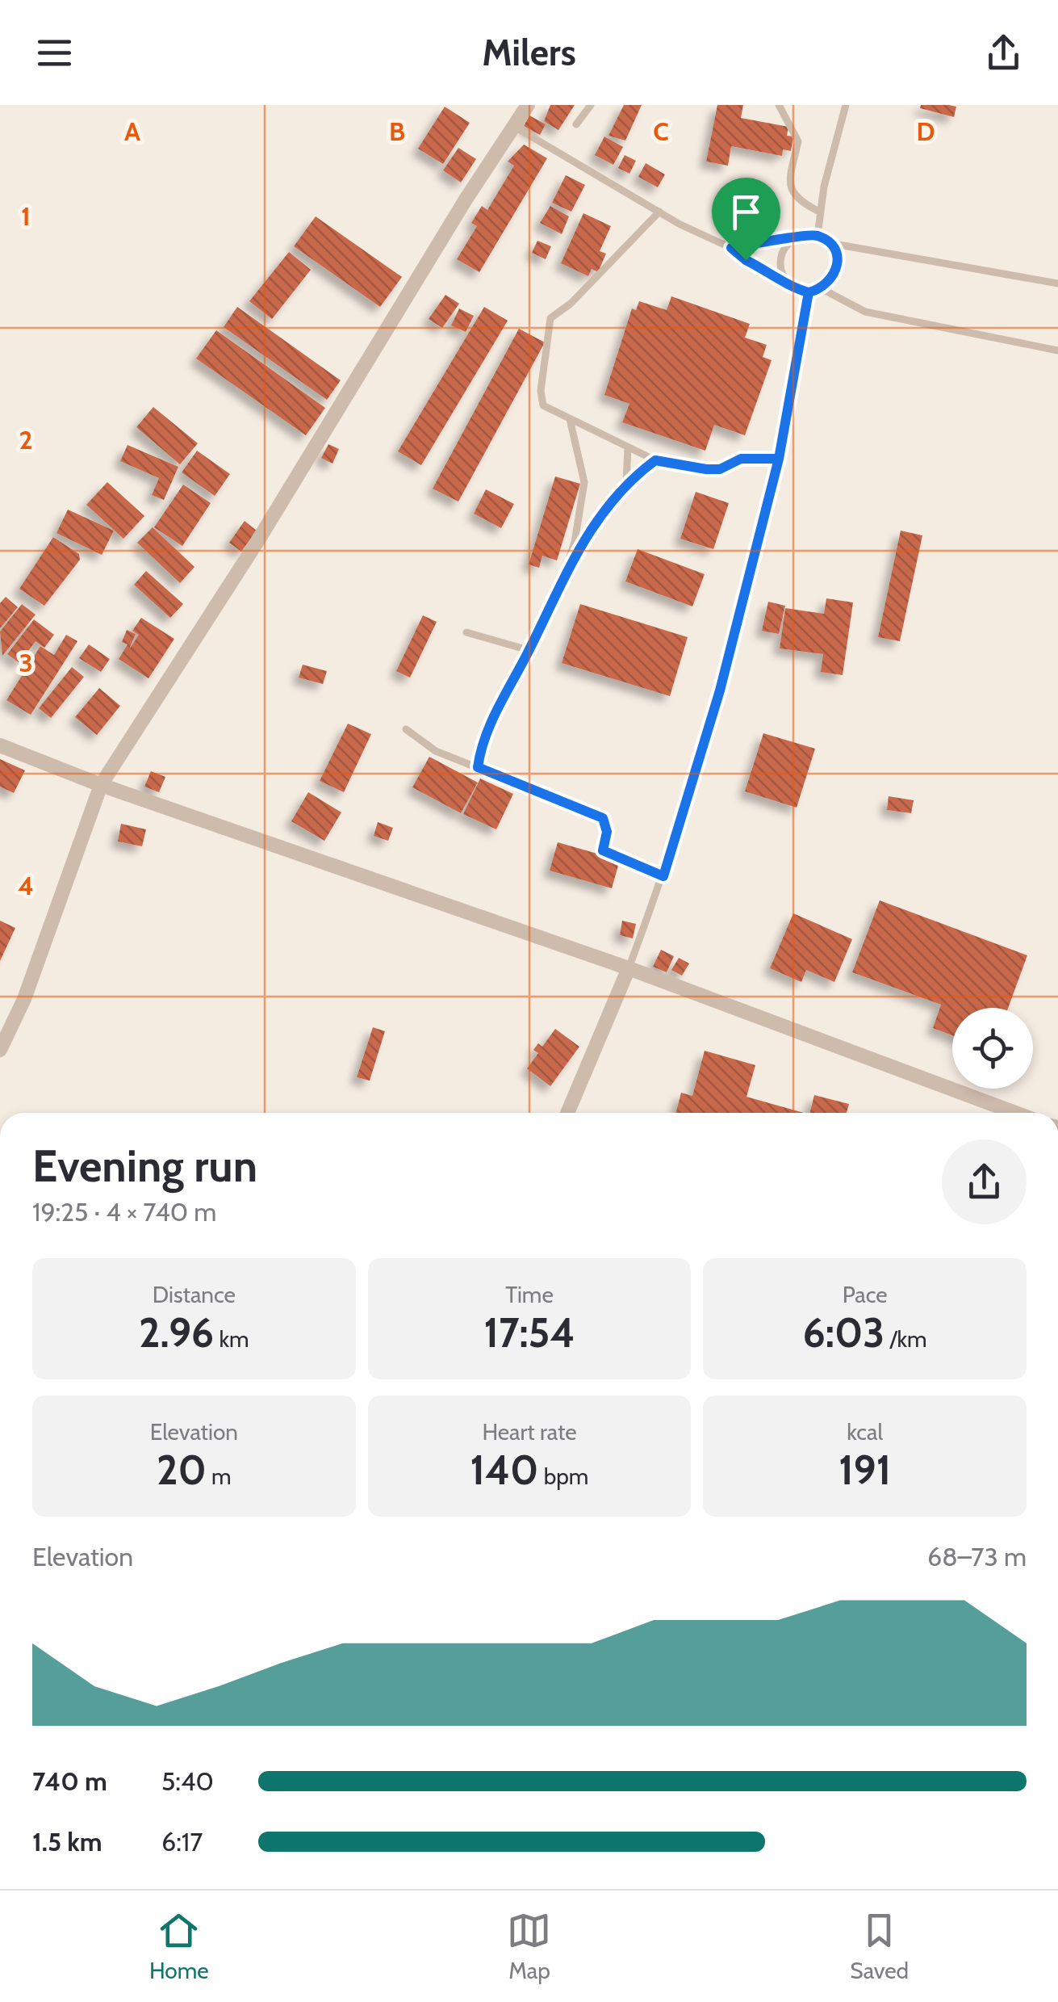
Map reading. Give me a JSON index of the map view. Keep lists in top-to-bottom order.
{
  "page": {
    "header": "Milers",
    "heading": ["Evening run", "19:25 · 4 × 740 m"],
    "stats": [
      ["Distance", "2.96 km"],
      ["Time", "17:54"],
      ["Pace", "6:03 /km"],
      ["Elevation", "20 m"],
      ["Heart rate", "140 bpm"],
      ["kcal", "191"]
    ],
    "chart": ["Elevation", "68–73 m"],
    "list": [
      {
        "name": "740 m",
        "note": "5:40"
      },
      {
        "name": "1.5 km",
        "note": "6:17"
      }
    ],
    "tabs": ["Home", "Map", "Saved"]
  },
  "grid": {
    "columns": [
      "A",
      "B",
      "C",
      "D"
    ],
    "rows": [
      "1",
      "2",
      "3",
      "4"
    ]
  }
}
